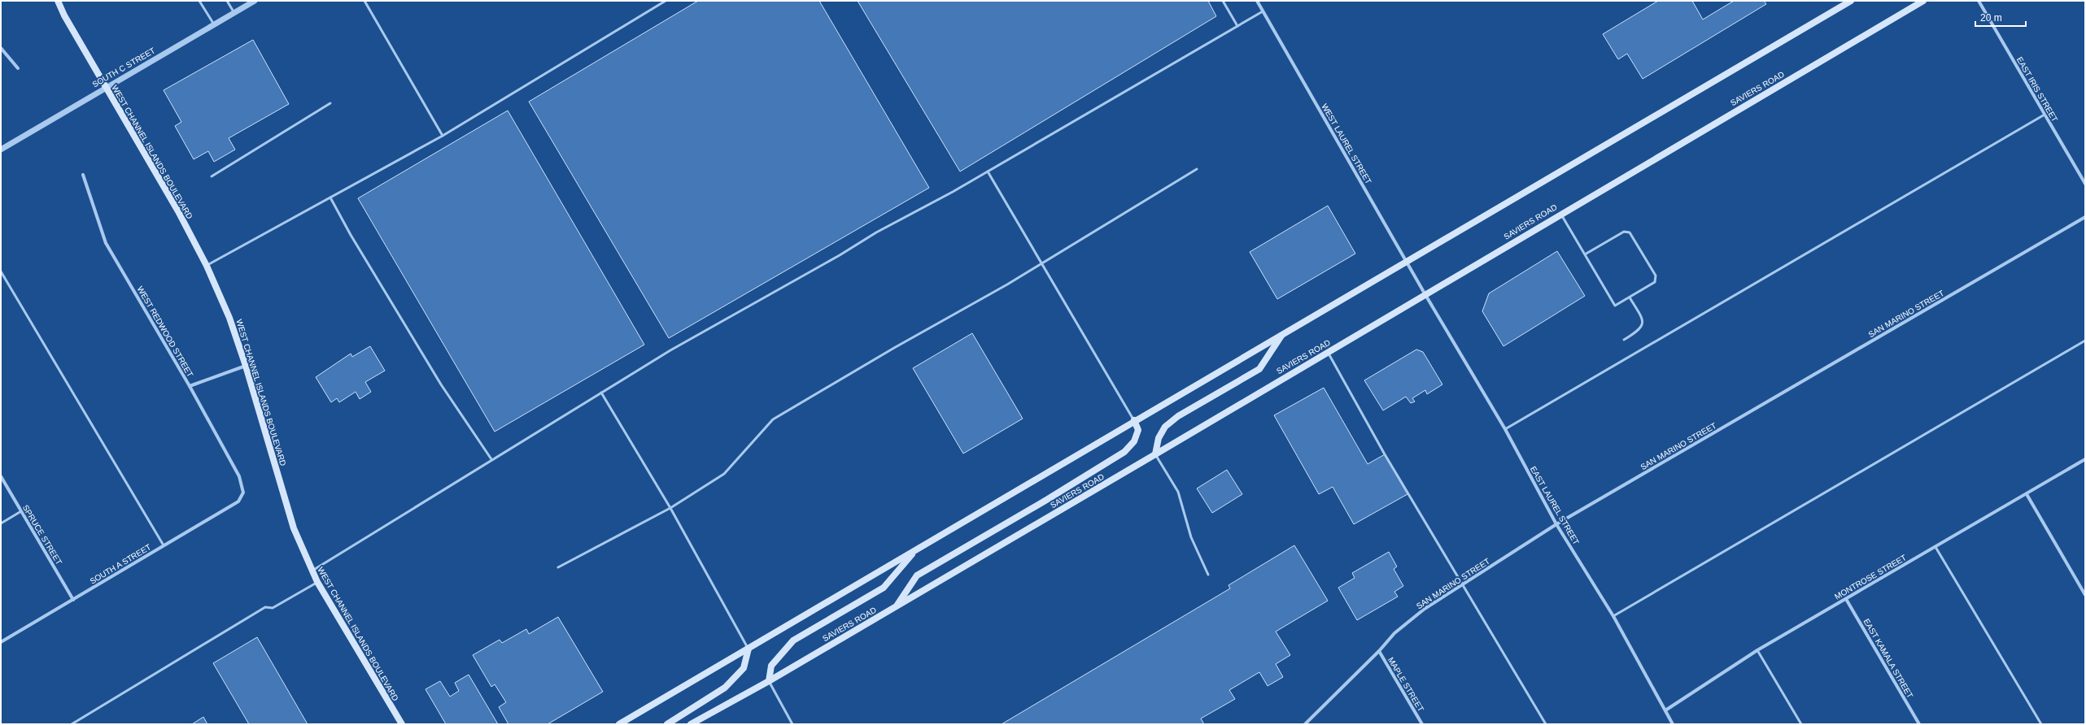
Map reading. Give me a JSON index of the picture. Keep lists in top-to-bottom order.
{
  "streets": {
    "main road": ["SAVIERS ROAD", "WEST CHANNEL ISLANDS BOULEVARD"],
    "street": [
      "SOUTH C STREET",
      "EAST IRIS STREET",
      "WEST LAUREL STREET",
      "SAN MARINO STREET",
      "WEST REDWOOD STREET",
      "EAST LAUREL STREET",
      "SPRUCE STREET",
      "SOUTH A STREET",
      "MONTROSE STREET",
      "EAST KAMALA STREET",
      "MAPLE STREET"
    ]
  },
  "crossings": [
    ["SOUTH C STREET", "WEST CHANNEL ISLANDS BOULEVARD"],
    ["SAVIERS ROAD", "WEST LAUREL STREET"],
    ["SAVIERS ROAD", "EAST LAUREL STREET"],
    ["WEST LAUREL STREET", "EAST LAUREL STREET"],
    ["SAN MARINO STREET", "EAST LAUREL STREET"],
    ["SAN MARINO STREET", "MAPLE STREET"],
    ["WEST REDWOOD STREET", "SOUTH A STREET"],
    ["EAST LAUREL STREET", "MONTROSE STREET"],
    ["SPRUCE STREET", "SOUTH A STREET"],
    ["MONTROSE STREET", "EAST KAMALA STREET"]
  ],
  "scale_bar": "20 m"
}
